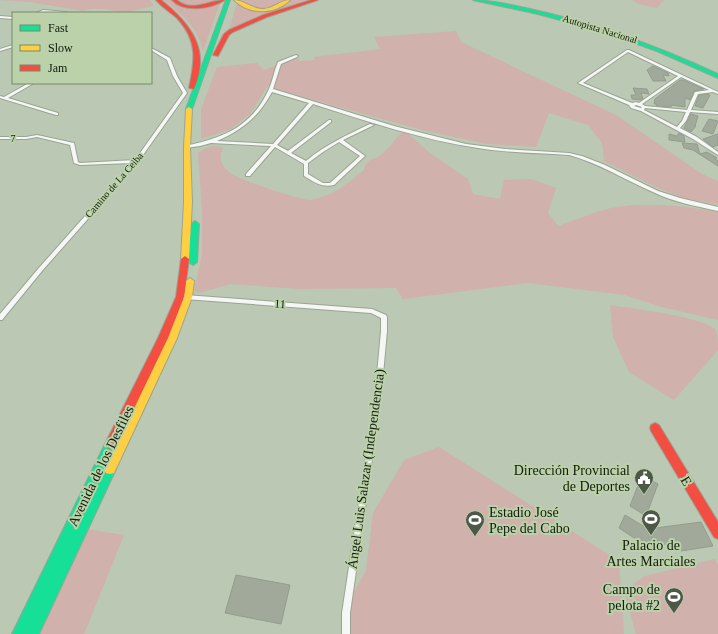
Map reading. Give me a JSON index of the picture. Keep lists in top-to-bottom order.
{
  "streets": {
    "main road": ["Autopista Nacional", "Avenida de los Desfiles", "E"],
    "street": [
      "7",
      "Camino de La Ceiba",
      "11",
      "Ángel Luis Salazar (Independencia)"
    ]
  },
  "crossings": [
    ["7", "Camino de La Ceiba"],
    ["11", "Avenida de los Desfiles"],
    ["11", "Ángel Luis Salazar (Independencia)"]
  ],
  "places": {
    "public building": ["Dirección Provincial de Deportes"],
    "sports": ["Palacio de Artes Marciales", "Estadio José Pepe del Cabo", "Campo de pelota #2"]
  },
  "legend": ["Fast", "Slow", "Jam"]
}
